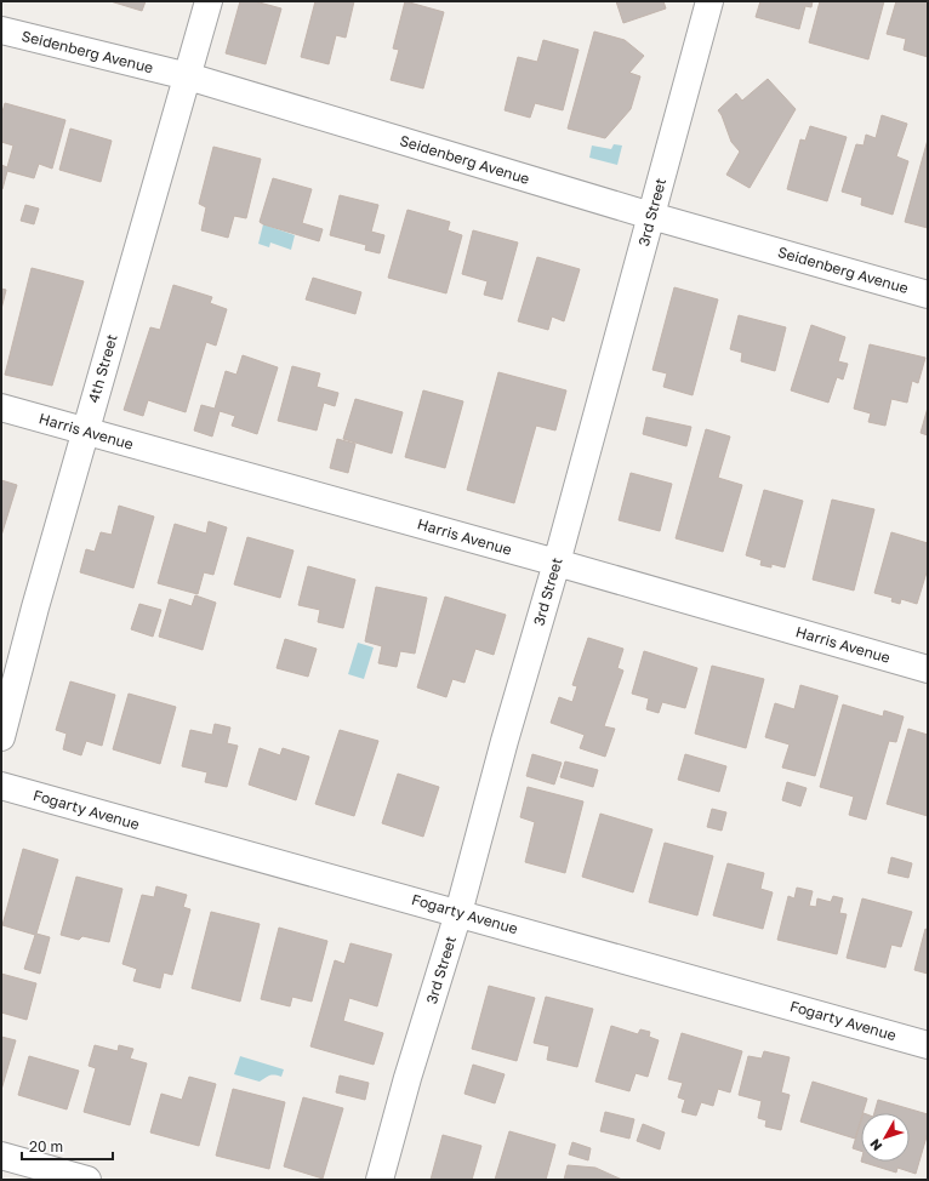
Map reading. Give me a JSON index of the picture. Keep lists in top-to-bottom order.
{
  "streets": {
    "street": [
      "Seidenberg Avenue",
      "3rd Street",
      "4th Street",
      "Harris Avenue",
      "Fogarty Avenue"
    ]
  },
  "crossings": [
    ["Seidenberg Avenue", "3rd Street"],
    ["Seidenberg Avenue", "4th Street"],
    ["3rd Street", "Harris Avenue"],
    ["3rd Street", "Fogarty Avenue"],
    ["4th Street", "Harris Avenue"]
  ],
  "scale_bar": "20 m",
  "north": "bottom left"
}
